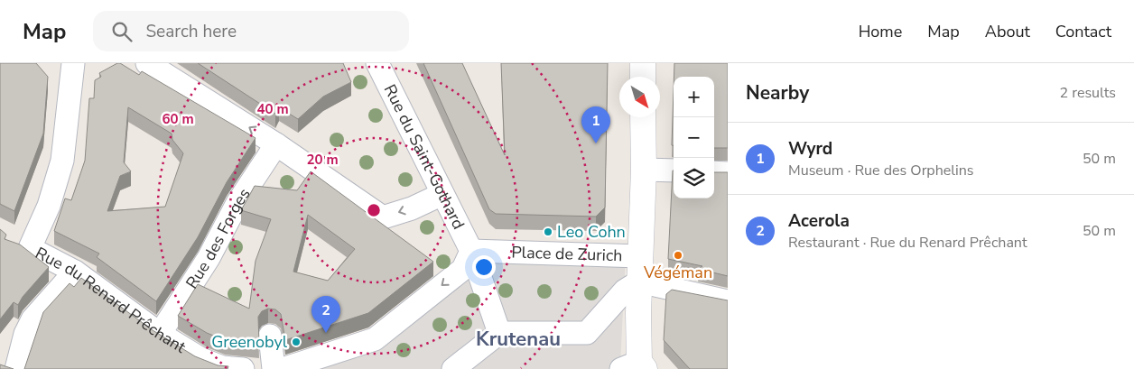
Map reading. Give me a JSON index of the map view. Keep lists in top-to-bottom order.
{
  "streets": {
    "street": [
      "Rue du Saint-Gothard",
      "Rue des Forges",
      "Place de Zurich",
      "Rue du Renard Prêchant"
    ]
  },
  "crossings": [
    ["Rue du Saint-Gothard", "Place de Zurich"],
    ["Rue des Forges", "Rue du Renard Prêchant"]
  ],
  "districts": ["Krutenau"],
  "places": ["Leo Cohn", "Végéman", "Greenobyl"],
  "north": "bottom right",
  "page": {
    "header": "Map",
    "search": "Search here",
    "nav": [
      "Home",
      "Map",
      "About",
      "Contact"
    ],
    "heading": ["Nearby", "2 results"],
    "map_buttons": ["+", "−"],
    "pins": ["1", "2"],
    "list": [
      {
        "mark": "1",
        "name": "Wyrd",
        "note": "Museum · Rue des Orphelins",
        "value": "50 m"
      },
      {
        "mark": "2",
        "name": "Acerola",
        "note": "Restaurant · Rue du Renard Prêchant",
        "value": "50 m"
      }
    ]
  },
  "rings": ["40 m", "60 m", "20 m"]
}
